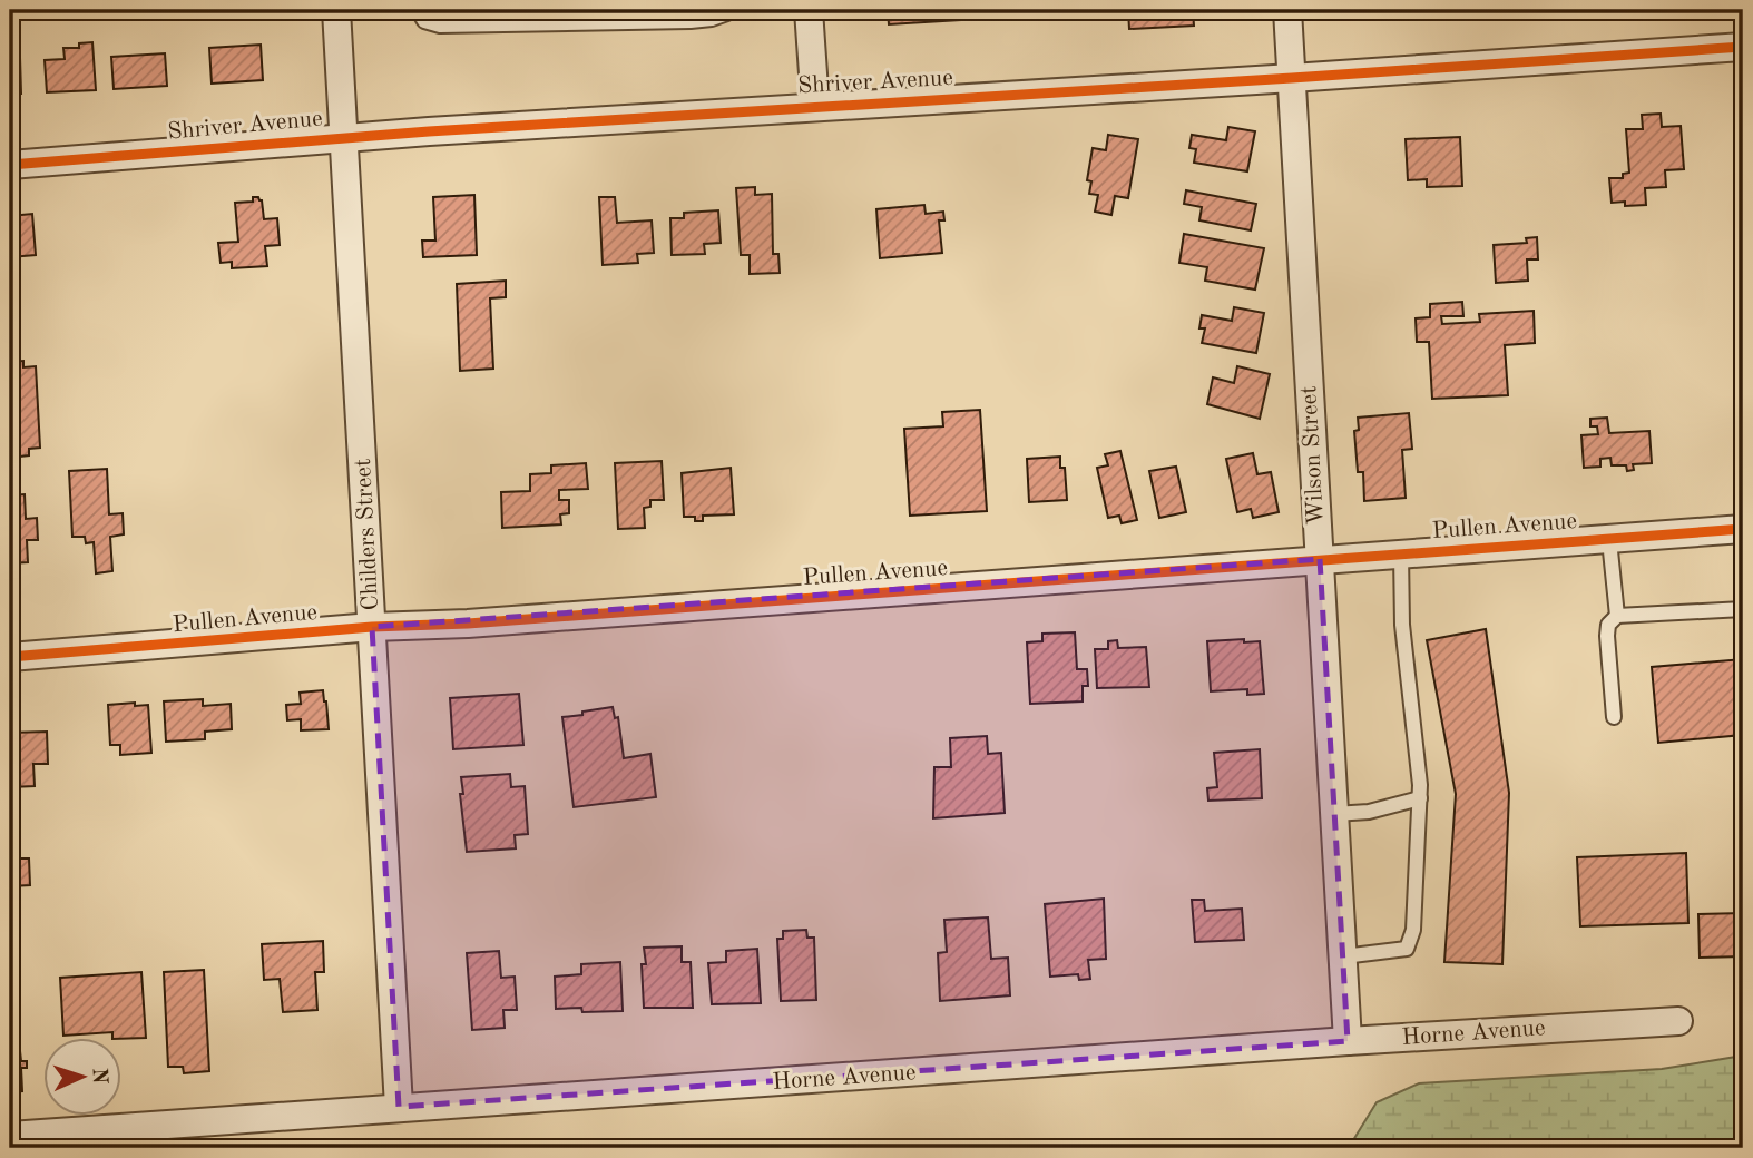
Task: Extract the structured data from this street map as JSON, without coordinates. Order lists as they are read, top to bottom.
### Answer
{
  "streets": {
    "street": [
      "Shriver Avenue",
      "Wilson Street",
      "Pullen Avenue",
      "Childers Street",
      "Horne Avenue"
    ]
  },
  "crossings": [
    ["Shriver Avenue", "Wilson Street"],
    ["Shriver Avenue", "Childers Street"],
    ["Wilson Street", "Pullen Avenue"],
    ["Wilson Street", "Horne Avenue"],
    ["Pullen Avenue", "Childers Street"],
    ["Childers Street", "Horne Avenue"]
  ],
  "north": "right"
}
